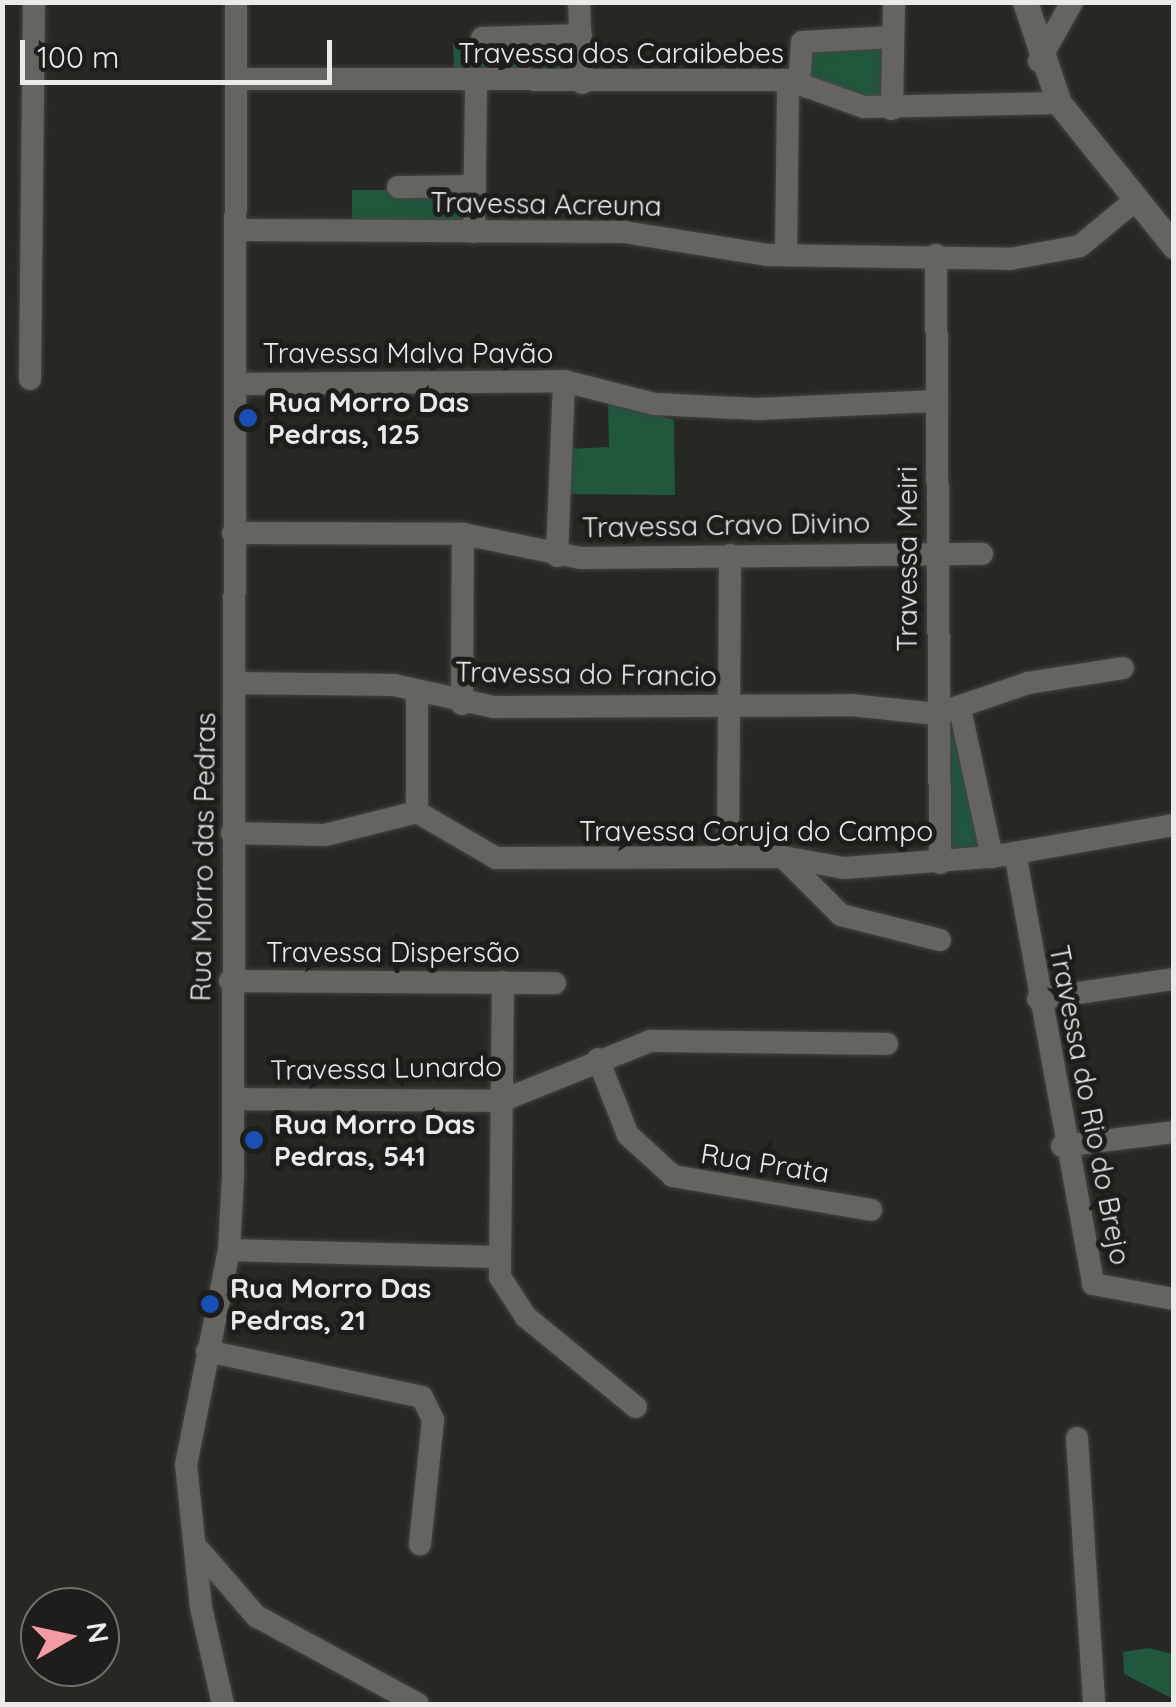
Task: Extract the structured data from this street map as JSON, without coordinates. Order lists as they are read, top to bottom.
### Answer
{
  "streets": {
    "street": [
      "Travessa dos Caraibebes",
      "Travessa Acreuna",
      "Travessa Malva Pavão",
      "Travessa Cravo Divino",
      "Travessa Meiri",
      "Travessa do Francio",
      "Travessa Coruja do Campo",
      "Rua Morro das Pedras",
      "Travessa Dispersão",
      "Travessa Lunardo",
      "Travessa do Rio do Brejo",
      "Rua Prata"
    ]
  },
  "crossings": [
    ["Travessa dos Caraibebes", "Rua Morro das Pedras"],
    ["Travessa Acreuna", "Travessa Meiri"],
    ["Travessa Acreuna", "Rua Morro das Pedras"],
    ["Travessa Malva Pavão", "Travessa Meiri"],
    ["Travessa Malva Pavão", "Rua Morro das Pedras"],
    ["Travessa Cravo Divino", "Travessa Meiri"],
    ["Travessa Cravo Divino", "Rua Morro das Pedras"],
    ["Travessa Meiri", "Travessa do Francio"],
    ["Travessa Meiri", "Travessa Coruja do Campo"],
    ["Travessa Meiri", "Travessa do Rio do Brejo"],
    ["Travessa do Francio", "Rua Morro das Pedras"],
    ["Travessa do Francio", "Travessa do Rio do Brejo"],
    ["Travessa Coruja do Campo", "Travessa do Rio do Brejo"],
    ["Rua Morro das Pedras", "Travessa Dispersão"],
    ["Rua Morro das Pedras", "Travessa Lunardo"],
    ["Travessa Lunardo", "Rua Prata"]
  ],
  "places": ["Rua Morro Das Pedras, 125", "Rua Morro Das Pedras, 541", "Rua Morro Das Pedras, 21"],
  "scale_bar": "100 m",
  "north": "right"
}
